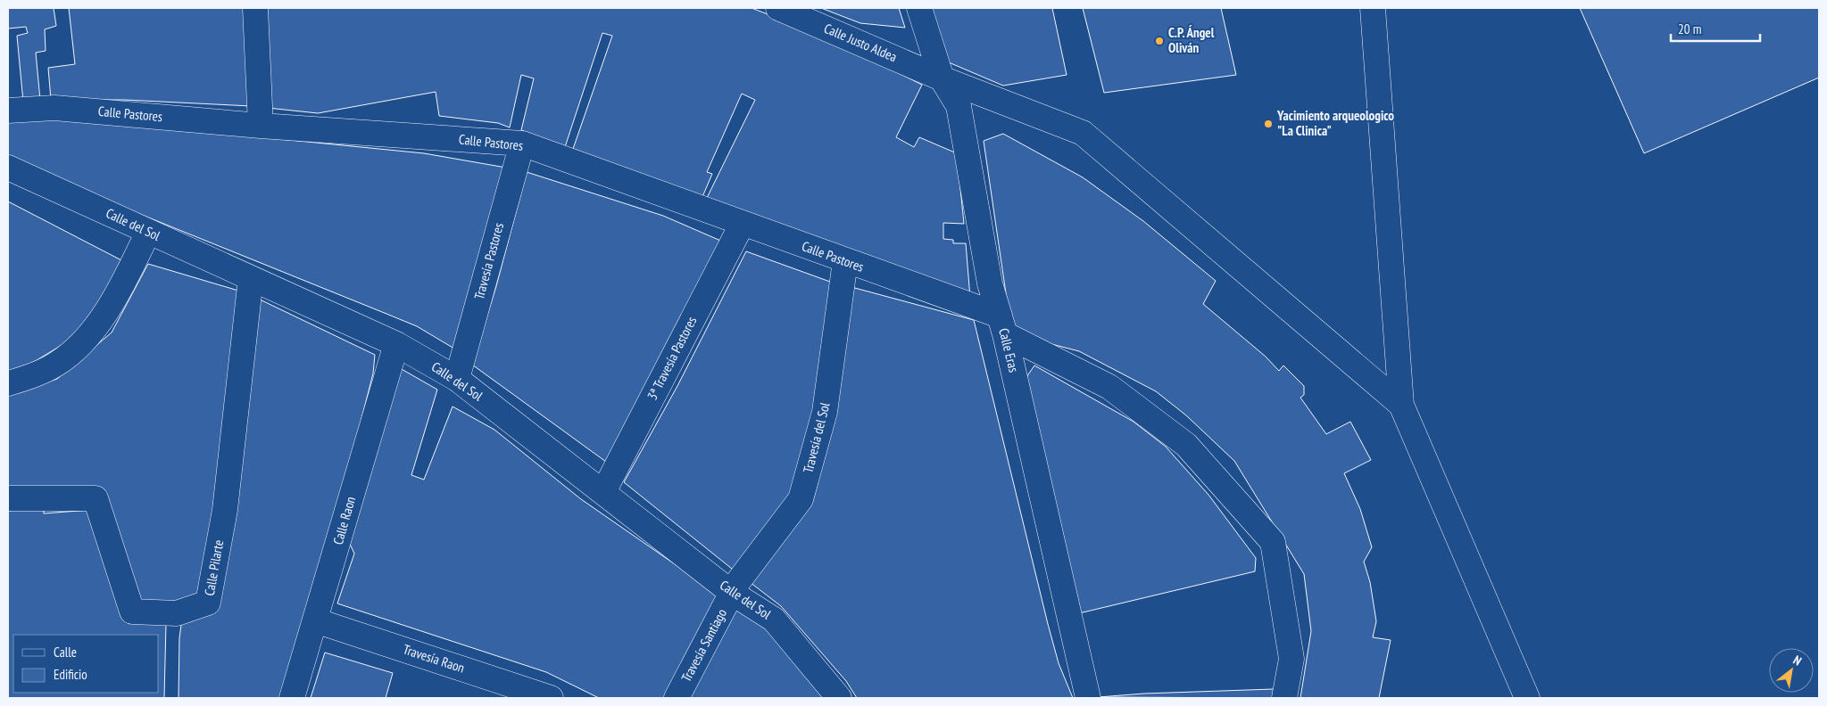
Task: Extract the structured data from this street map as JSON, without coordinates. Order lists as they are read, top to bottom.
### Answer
{
  "streets": {
    "street": [
      "Calle Justo Aldea",
      "Calle Pastores",
      "Calle del Sol",
      "Travesía Pastores",
      "Calle Eras",
      "3ª Travesía Pastores",
      "Travesía del Sol",
      "Calle Raon",
      "Calle Pilarte",
      "Travesía Santiago",
      "Travesía Raon"
    ]
  },
  "crossings": [
    ["Calle Justo Aldea", "Calle Eras"],
    ["Calle Pastores", "Travesía Pastores"],
    ["Calle Pastores", "Calle Eras"],
    ["Calle Pastores", "3ª Travesía Pastores"],
    ["Calle Pastores", "Travesía del Sol"],
    ["Calle del Sol", "Travesía Pastores"],
    ["Calle del Sol", "3ª Travesía Pastores"],
    ["Calle del Sol", "Travesía del Sol"],
    ["Calle del Sol", "Calle Raon"],
    ["Calle del Sol", "Calle Pilarte"],
    ["Calle del Sol", "Travesía Santiago"],
    ["Travesía del Sol", "Travesía Santiago"],
    ["Calle Raon", "Travesía Raon"]
  ],
  "places": ["C.P. Ángel Oliván", "Yacimiento arqueologico \"La Clinica\""],
  "legend": ["Calle", "Edificio"],
  "scale_bar": "20 m",
  "north": "top right"
}
